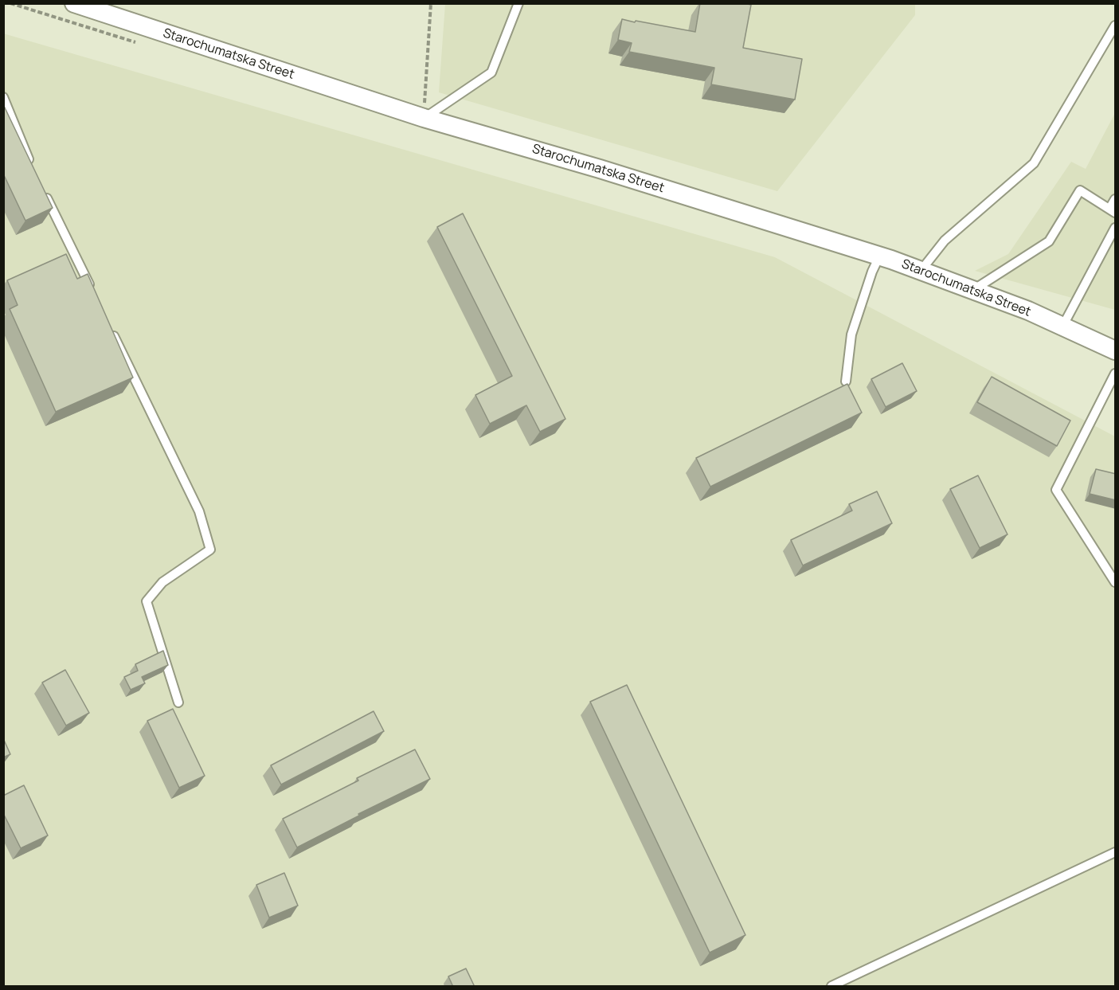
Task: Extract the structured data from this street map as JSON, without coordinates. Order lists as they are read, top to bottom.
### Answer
{
  "streets": {
    "street": ["Starochumatska Street"]
  }
}
